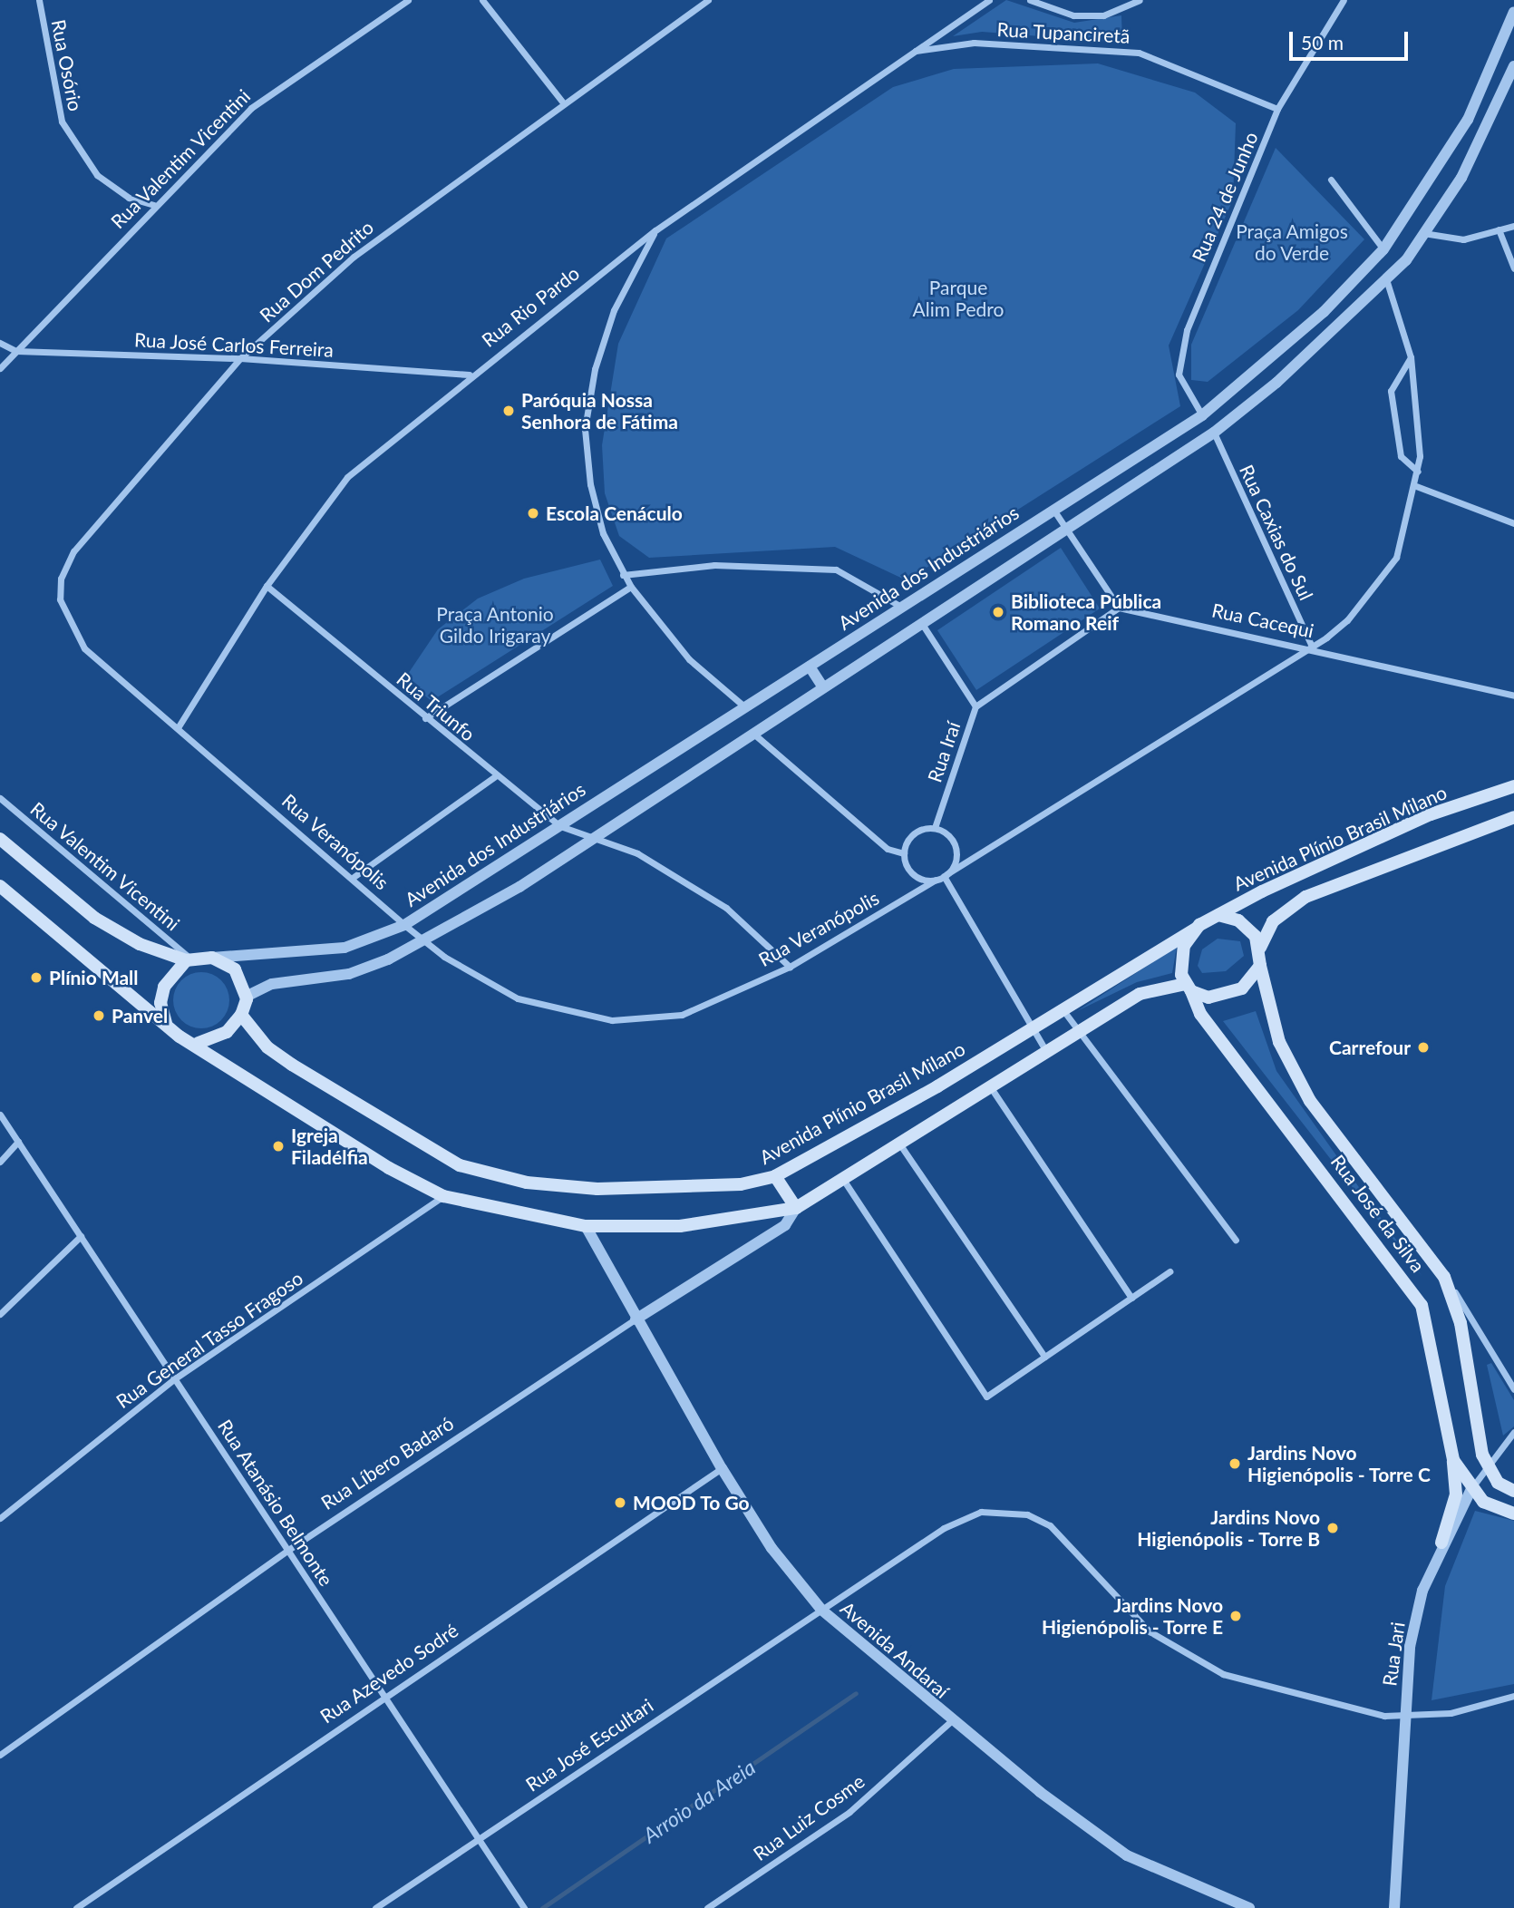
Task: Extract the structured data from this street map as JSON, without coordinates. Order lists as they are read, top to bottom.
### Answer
{
  "streets": {
    "main road": ["Avenida Plínio Brasil Milano", "Rua José da Silva"],
    "street": [
      "Rua Tupanciretã",
      "Rua Osório",
      "Rua Valentim Vicentini",
      "Rua 24 de Junho",
      "Rua Dom Pedrito",
      "Rua Rio Pardo",
      "Rua José Carlos Ferreira",
      "Rua Caxias do Sul",
      "Avenida dos Industriários",
      "Rua Cacequi",
      "Rua Triunfo",
      "Rua Iraí",
      "Rua Veranópolis",
      "Rua General Tasso Fragoso",
      "Rua Líbero Badaró",
      "Rua Atanásio Belmonte",
      "Avenida Andaraí",
      "Rua Jari",
      "Rua Azevedo Sodré",
      "Rua José Escultari",
      "Rua Luiz Cosme"
    ]
  },
  "crossings": [
    ["Rua Tupanciretã", "Rua 24 de Junho"],
    ["Rua Tupanciretã", "Rua Rio Pardo"],
    ["Rua Osório", "Rua Valentim Vicentini"],
    ["Rua Valentim Vicentini", "Rua José Carlos Ferreira"],
    ["Rua Valentim Vicentini", "Avenida dos Industriários"],
    ["Rua Valentim Vicentini", "Avenida Plínio Brasil Milano"],
    ["Rua 24 de Junho", "Avenida dos Industriários"],
    ["Rua Dom Pedrito", "Rua José Carlos Ferreira"],
    ["Rua Dom Pedrito", "Rua Veranópolis"],
    ["Rua Rio Pardo", "Rua José Carlos Ferreira"],
    ["Rua Rio Pardo", "Rua Triunfo"],
    ["Rua Rio Pardo", "Rua Veranópolis"],
    ["Rua Caxias do Sul", "Rua Cacequi"],
    ["Avenida dos Industriários", "Rua Triunfo"],
    ["Avenida dos Industriários", "Avenida Plínio Brasil Milano"],
    ["Avenida dos Industriários", "Rua Veranópolis"],
    ["Rua Triunfo", "Rua Veranópolis"],
    ["Rua Iraí", "Rua Veranópolis"],
    ["Avenida Plínio Brasil Milano", "Rua José da Silva"],
    ["Rua José da Silva", "Rua Jari"],
    ["Rua General Tasso Fragoso", "Rua Atanásio Belmonte"],
    ["Rua Líbero Badaró", "Rua Atanásio Belmonte"],
    ["Rua Líbero Badaró", "Avenida Andaraí"],
    ["Rua Atanásio Belmonte", "Rua Azevedo Sodré"],
    ["Rua Atanásio Belmonte", "Rua José Escultari"],
    ["Avenida Andaraí", "Rua Azevedo Sodré"],
    ["Avenida Andaraí", "Rua José Escultari"],
    ["Avenida Andaraí", "Rua Luiz Cosme"],
    ["Rua Jari", "Rua José Escultari"]
  ],
  "water": ["Arroio da Areia"],
  "parks": ["Praça Amigos do Verde", "Parque Alim Pedro", "Praça Antonio Gildo Irigaray"],
  "places": [
    "Paróquia Nossa Senhora de Fátima",
    "Escola Cenáculo",
    "Biblioteca Pública Romano Reif",
    "Plínio Mall",
    "Panvel",
    "Carrefour",
    "Igreja Filadélfia",
    "Jardins Novo Higienópolis - Torre C",
    "MOOD To Go",
    "Jardins Novo Higienópolis - Torre B",
    "Jardins Novo Higienópolis - Torre E"
  ],
  "scale_bar": "50 m"
}
